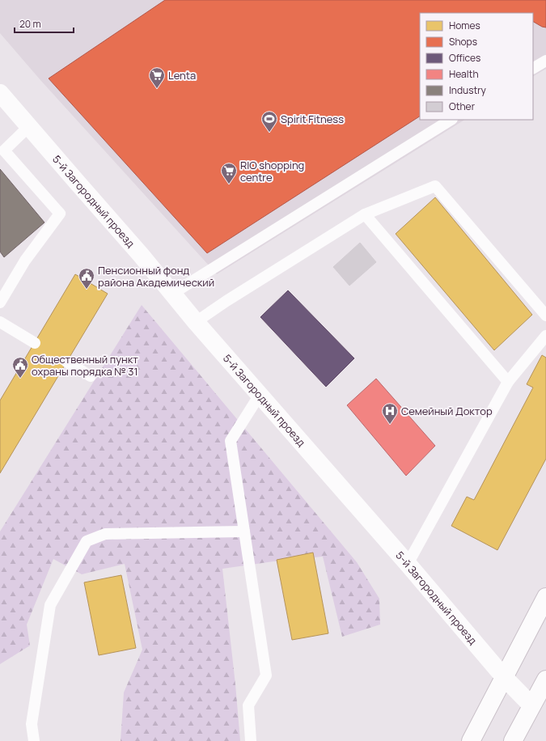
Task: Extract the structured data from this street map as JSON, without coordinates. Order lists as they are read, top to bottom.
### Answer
{
  "streets": {
    "street": ["5-й Загородный проезд"]
  },
  "places": {
    "supermarket": ["Lenta", "RIO shopping centre"],
    "sports": ["Spirit Fitness"],
    "public building": ["Пенсионный фонд района Академический", "Общественный пункт охраны порядка № 31"],
    "hospital": ["Семейный Доктор"]
  },
  "legend": [
    "Homes",
    "Shops",
    "Offices",
    "Health",
    "Industry",
    "Other"
  ],
  "scale_bar": "20 m"
}
